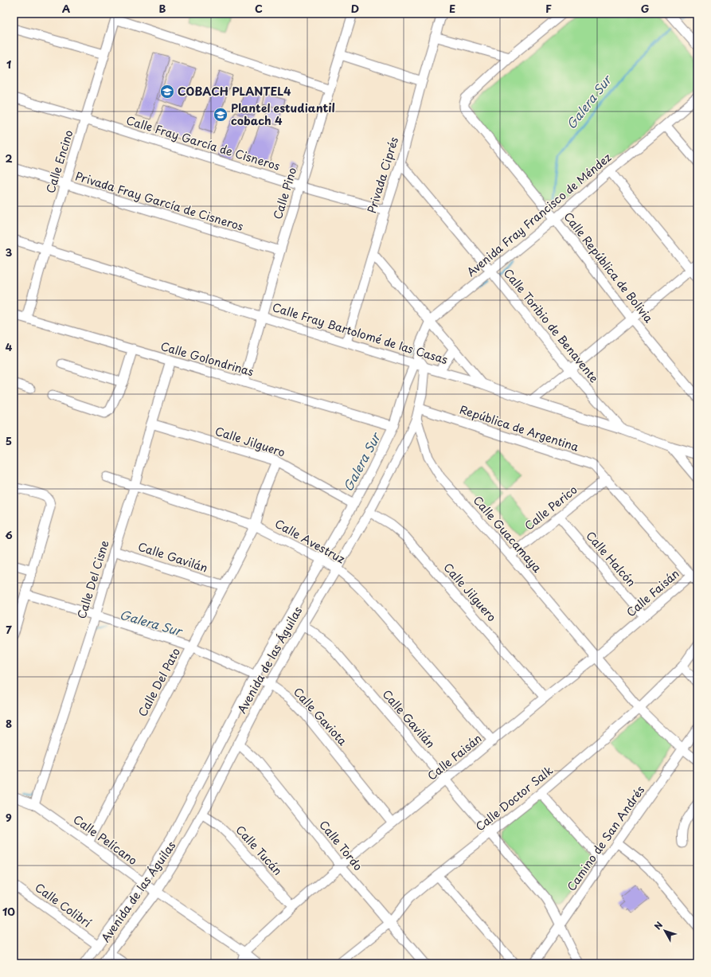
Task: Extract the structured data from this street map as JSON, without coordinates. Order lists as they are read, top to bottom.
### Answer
{
  "streets": {
    "street": [
      "Calle Fray García de Cisneros",
      "Calle Encino",
      "Privada Ciprés",
      "Calle Pino",
      "Privada Fray García de Cisneros",
      "Avenida Fray Francisco de Méndez",
      "Calle República de Bolivia",
      "Calle Toribio de Benavente",
      "Calle Fray Bartolomé de las Casas",
      "Calle Golondrinas",
      "República de Argentina",
      "Calle Jilguero",
      "Calle Perico",
      "Calle Guacamaya",
      "Calle Avestruz",
      "Calle Gavilán",
      "Calle Halcón",
      "Calle Del Cisne",
      "Calle Faisán",
      "Avenida de las Águilas",
      "Calle Del Pato",
      "Calle Gaviota",
      "Calle Doctor Salk",
      "Camino de San Andrés",
      "Calle Pelícano",
      "Calle Tordo",
      "Calle Tucán",
      "Calle Colibrí"
    ]
  },
  "crossings": [
    ["Calle Fray García de Cisneros", "Calle Encino"],
    ["Calle Fray García de Cisneros", "Privada Ciprés"],
    ["Calle Fray García de Cisneros", "Calle Pino"],
    ["Calle Encino", "Privada Fray García de Cisneros"],
    ["Calle Encino", "Calle Fray Bartolomé de las Casas"],
    ["Calle Encino", "Calle Golondrinas"],
    ["Privada Ciprés", "Calle Toribio de Benavente"],
    ["Privada Ciprés", "Calle Fray Bartolomé de las Casas"],
    ["Calle Pino", "Privada Fray García de Cisneros"],
    ["Calle Pino", "Calle Fray Bartolomé de las Casas"],
    ["Calle Pino", "Calle Golondrinas"],
    ["Avenida Fray Francisco de Méndez", "Calle República de Bolivia"],
    ["Avenida Fray Francisco de Méndez", "Calle Toribio de Benavente"],
    ["Avenida Fray Francisco de Méndez", "Calle Fray Bartolomé de las Casas"],
    ["Avenida Fray Francisco de Méndez", "Avenida de las Águilas"],
    ["Calle Toribio de Benavente", "Calle Fray Bartolomé de las Casas"],
    ["Calle Fray Bartolomé de las Casas", "Avenida de las Águilas"],
    ["Calle Golondrinas", "Calle Del Cisne"],
    ["Calle Golondrinas", "Avenida de las Águilas"],
    ["República de Argentina", "Calle Perico"],
    ["República de Argentina", "Calle Faisán"],
    ["República de Argentina", "Avenida de las Águilas"],
    ["Calle Jilguero", "Calle Del Cisne"],
    ["Calle Jilguero", "Calle Faisán"],
    ["Calle Jilguero", "Avenida de las Águilas"],
    ["Calle Jilguero", "Calle Del Pato"],
    ["Calle Perico", "Calle Guacamaya"],
    ["Calle Perico", "Calle Halcón"],
    ["Calle Guacamaya", "Calle Faisán"],
    ["Calle Guacamaya", "Avenida de las Águilas"],
    ["Calle Guacamaya", "Calle Doctor Salk"],
    ["Calle Guacamaya", "Camino de San Andrés"],
    ["Calle Avestruz", "Calle Del Cisne"],
    ["Calle Avestruz", "Calle Faisán"],
    ["Calle Avestruz", "Avenida de las Águilas"],
    ["Calle Avestruz", "Calle Del Pato"],
    ["Calle Gavilán", "Calle Del Cisne"],
    ["Calle Gavilán", "Calle Faisán"],
    ["Calle Gavilán", "Avenida de las Águilas"],
    ["Calle Gavilán", "Calle Del Pato"],
    ["Calle Gavilán", "Calle Doctor Salk"],
    ["Calle Gavilán", "Camino de San Andrés"],
    ["Calle Halcón", "Calle Faisán"],
    ["Calle Del Cisne", "Calle Gaviota"],
    ["Calle Del Cisne", "Calle Pelícano"],
    ["Calle Faisán", "Calle Gaviota"],
    ["Calle Faisán", "Calle Pelícano"],
    ["Calle Faisán", "Calle Tordo"],
    ["Calle Faisán", "Calle Tucán"],
    ["Avenida de las Águilas", "Calle Gaviota"],
    ["Avenida de las Águilas", "Calle Pelícano"],
    ["Avenida de las Águilas", "Calle Tordo"],
    ["Avenida de las Águilas", "Calle Tucán"],
    ["Avenida de las Águilas", "Calle Colibrí"],
    ["Calle Del Pato", "Calle Gaviota"],
    ["Calle Del Pato", "Calle Pelícano"],
    ["Calle Doctor Salk", "Calle Tordo"]
  ],
  "water": ["Galera Sur"],
  "places": {
    "school or university": ["COBACH PLANTEL4", "Plantel estudiantil cobach 4"]
  },
  "north": "top left",
  "grid": {
    "columns": [
      "A",
      "B",
      "C",
      "D",
      "E",
      "F",
      "G"
    ],
    "rows": [
      "1",
      "2",
      "3",
      "4",
      "5",
      "6",
      "7",
      "8",
      "9",
      "10"
    ]
  }
}
